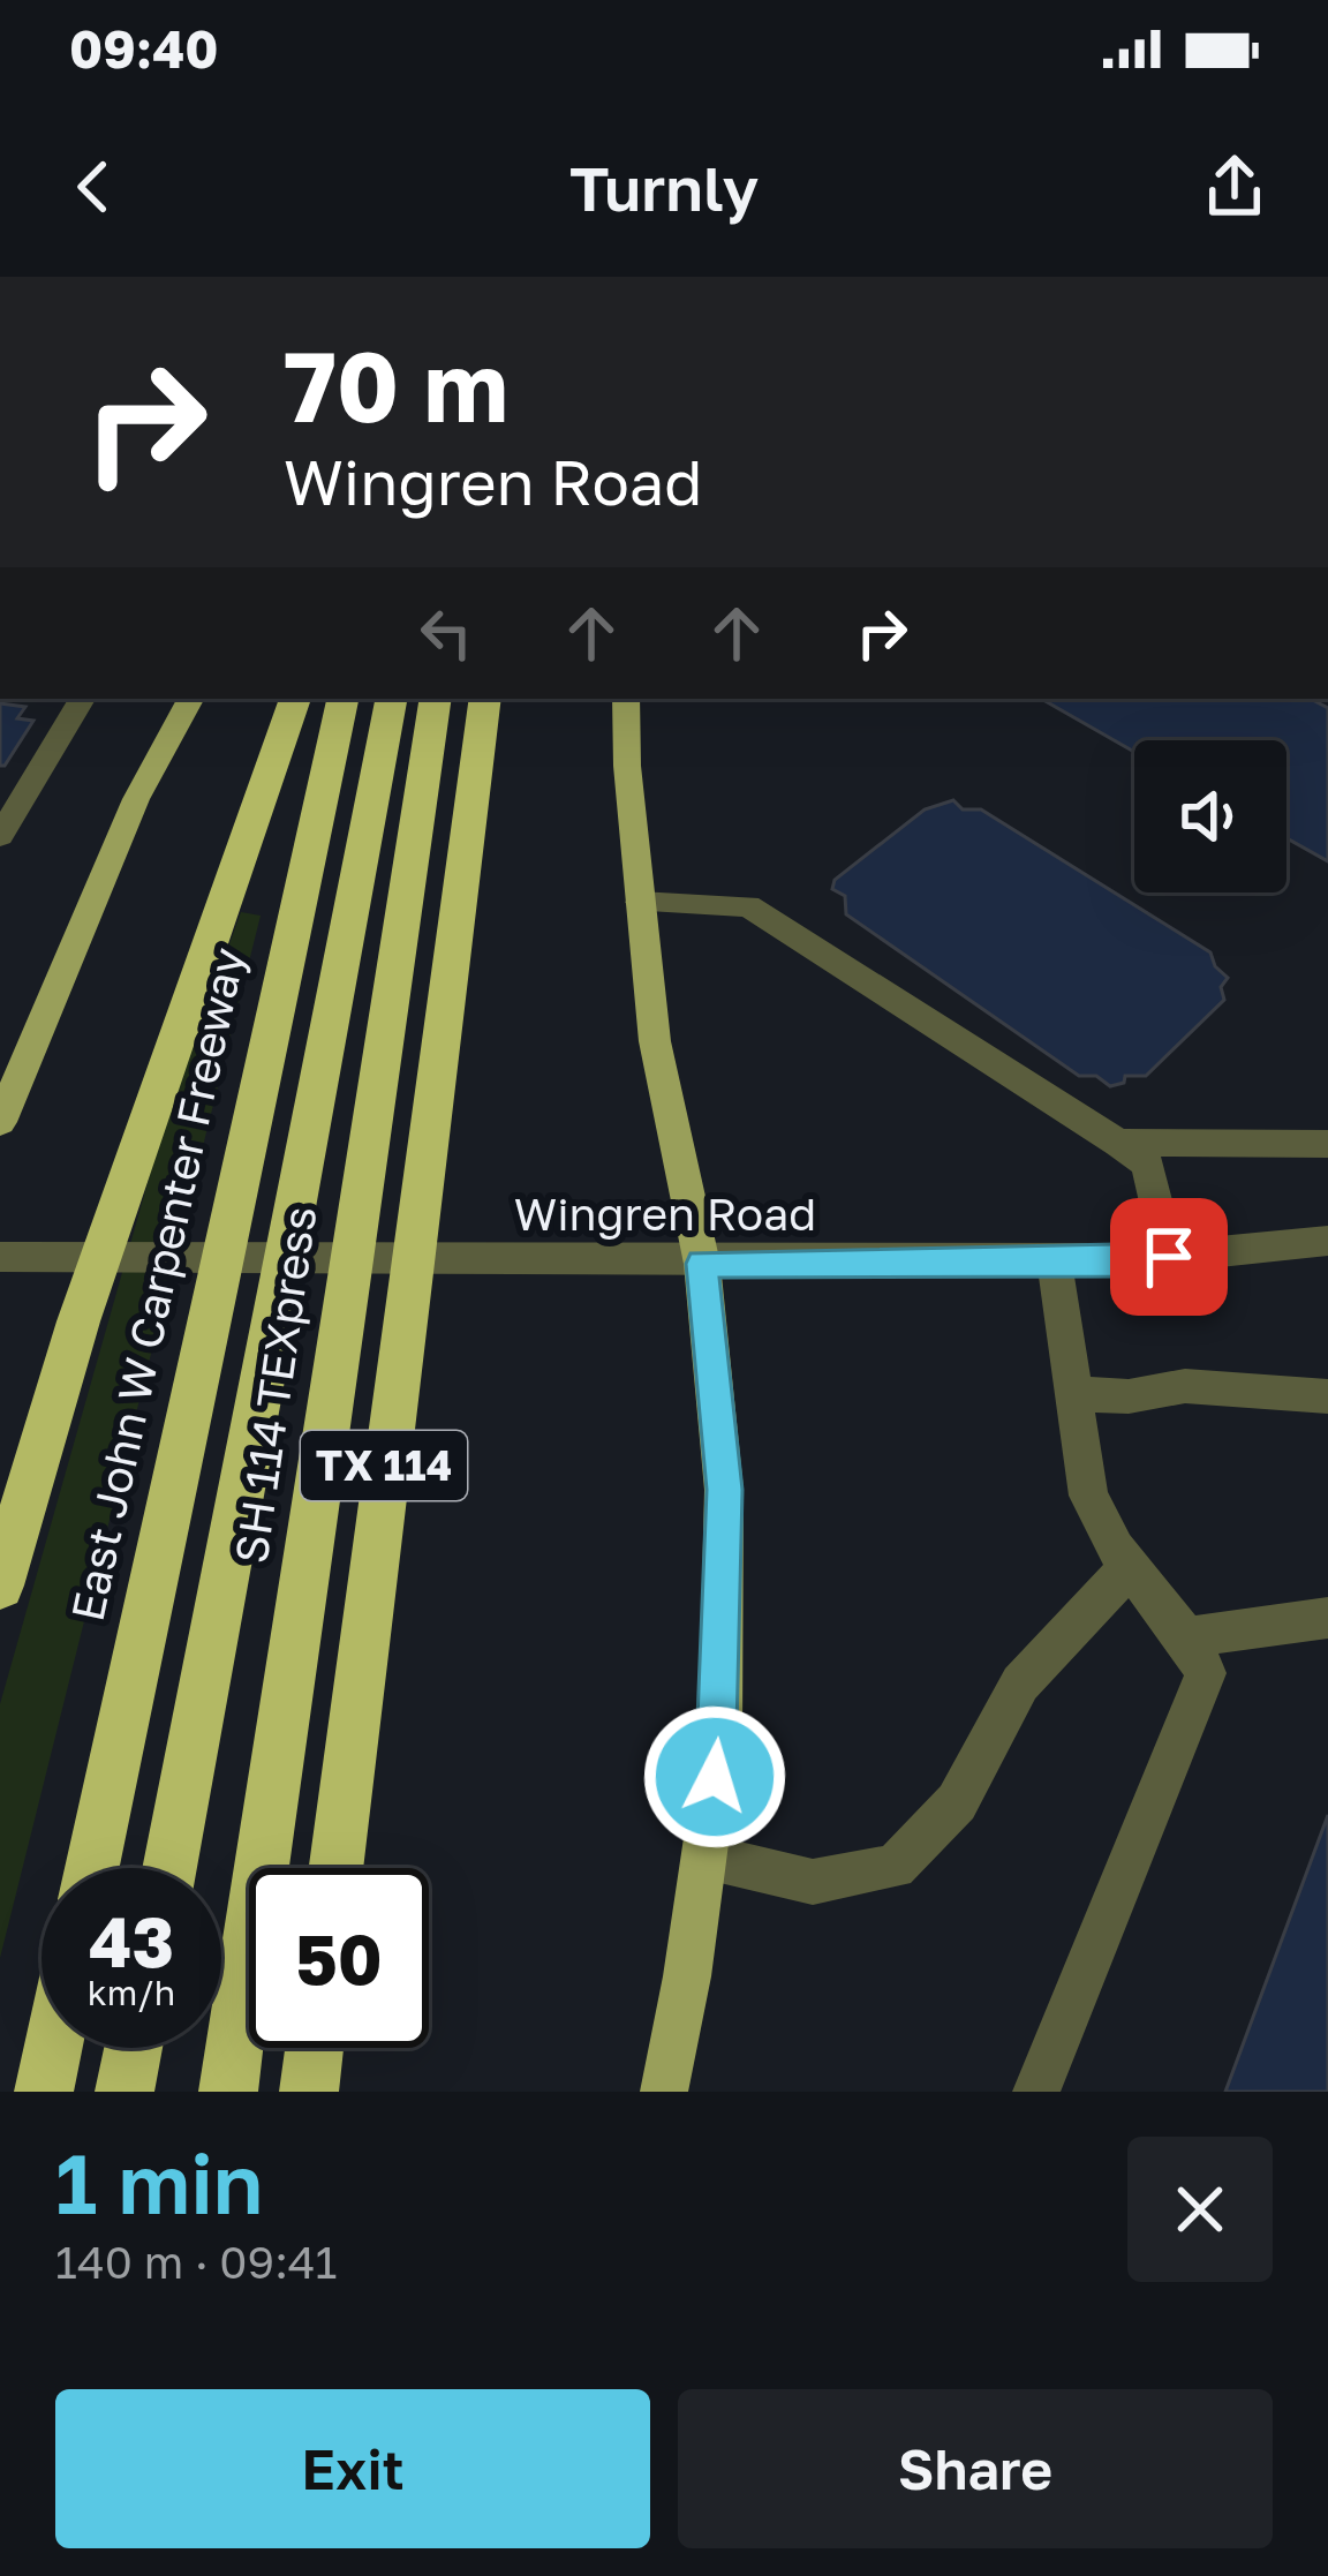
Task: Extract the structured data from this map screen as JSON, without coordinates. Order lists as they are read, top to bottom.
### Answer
{
  "streets": {
    "highway": ["East John W Carpenter Freeway", "SH 114 TEXpress", "TX 114"],
    "street": ["Wingren Road"]
  },
  "page": {
    "status": "09:40",
    "header": "Turnly",
    "turn": ["70 m", "Wingren Road"],
    "speed": "43 km/h",
    "limit": "50",
    "heading": ["1 min", "140 m · 09:41"],
    "buttons": ["Exit", "Share"]
  }
}
